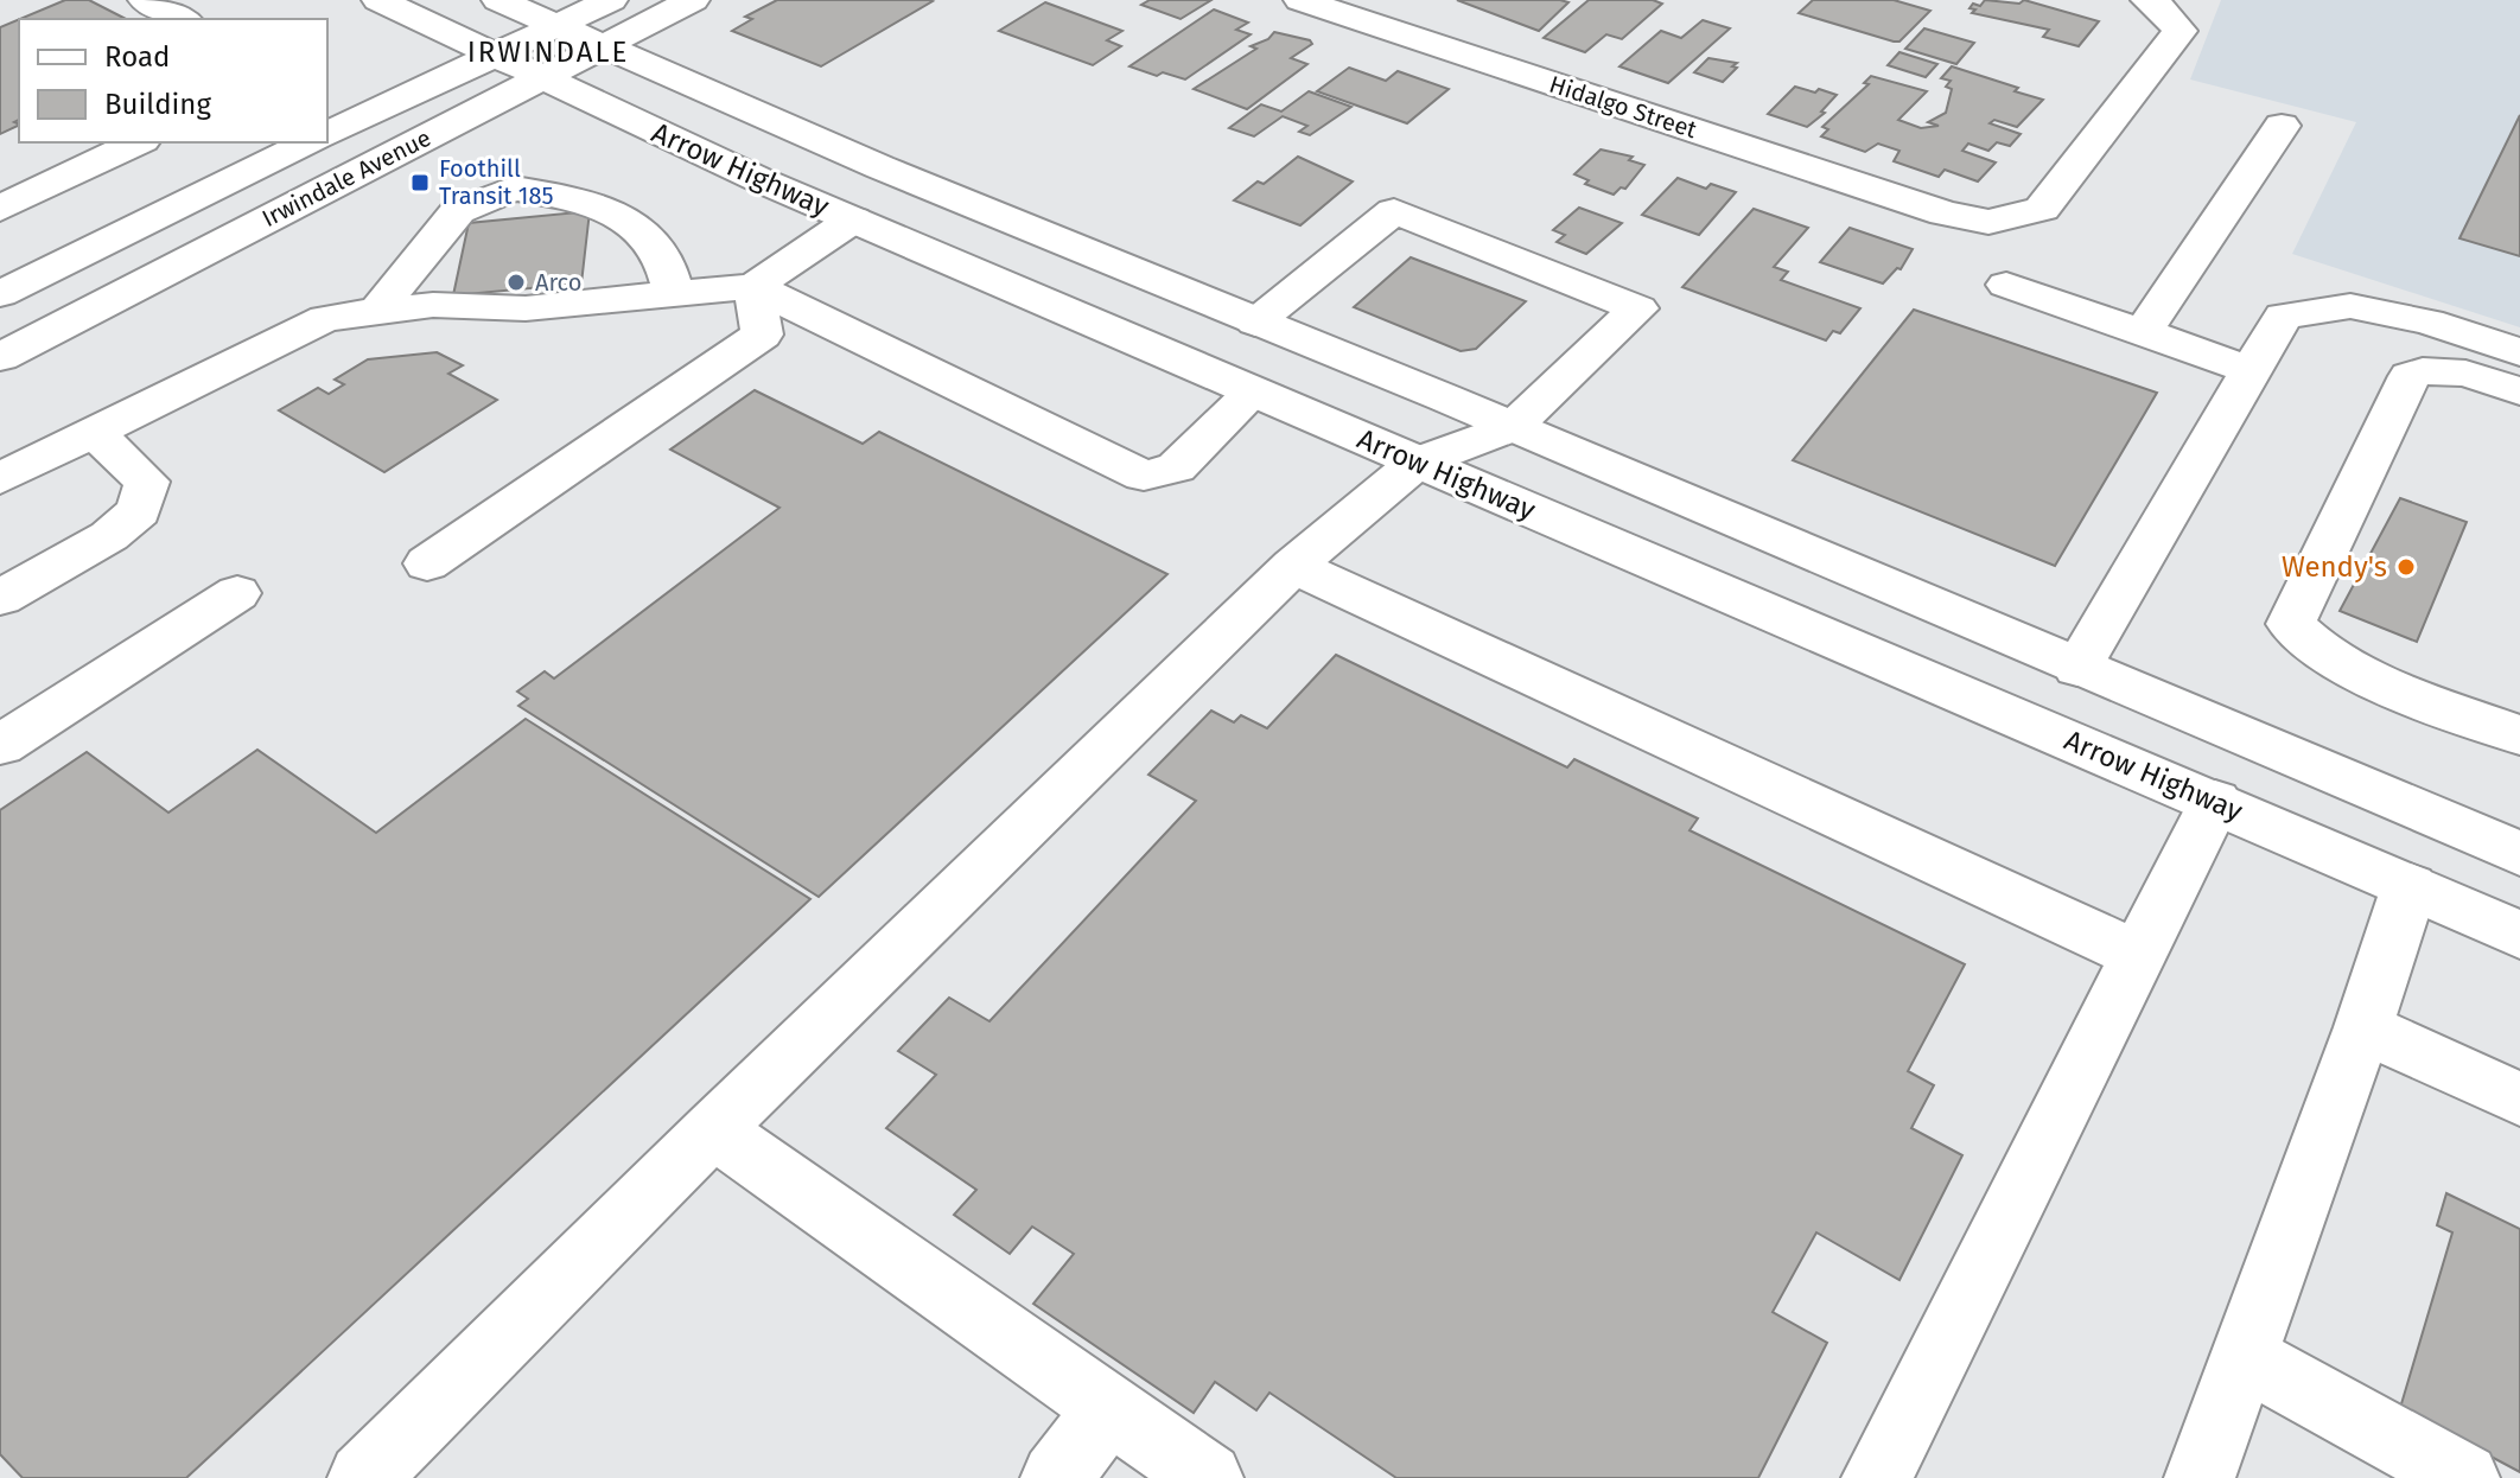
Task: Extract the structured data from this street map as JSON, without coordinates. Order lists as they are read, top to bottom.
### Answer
{
  "streets": {
    "main road": ["Hidalgo Street", "Arrow Highway", "Irwindale Avenue"]
  },
  "crossings": [
    ["Arrow Highway", "Irwindale Avenue"]
  ],
  "districts": ["IRWINDALE"],
  "places": {
    "transit": ["Foothill Transit 185"],
    "other": ["Arco", "Wendy's"]
  },
  "legend": ["Road", "Building"]
}
